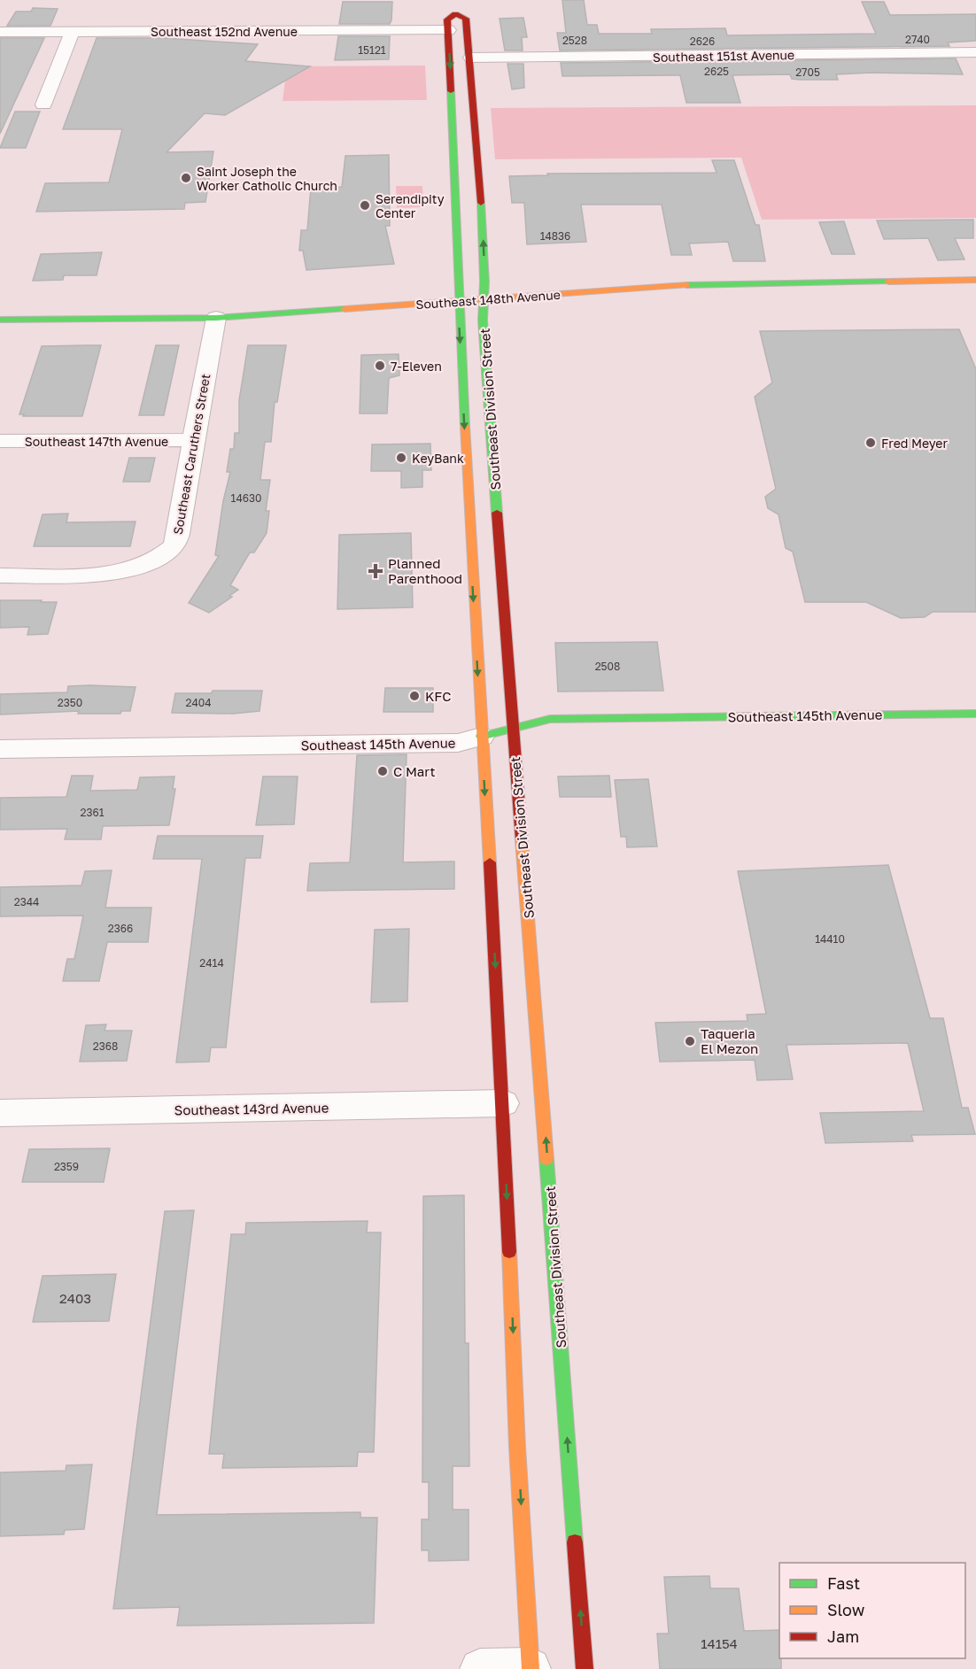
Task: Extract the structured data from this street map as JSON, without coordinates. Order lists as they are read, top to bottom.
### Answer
{
  "streets": {
    "main road": ["Southeast 148th Avenue", "Southeast Division Street", "Southeast 145th Avenue"],
    "street": [
      "Southeast 152nd Avenue",
      "Southeast 151st Avenue",
      "Southeast 147th Avenue",
      "Southeast Caruthers Street",
      "Southeast 143rd Avenue"
    ]
  },
  "crossings": [
    ["Southeast 152nd Avenue", "Southeast Division Street"],
    ["Southeast 151st Avenue", "Southeast Division Street"],
    ["Southeast 148th Avenue", "Southeast Division Street"],
    ["Southeast 148th Avenue", "Southeast Caruthers Street"],
    ["Southeast Division Street", "Southeast 145th Avenue"],
    ["Southeast Division Street", "Southeast 143rd Avenue"],
    ["Southeast 147th Avenue", "Southeast Caruthers Street"]
  ],
  "places": {
    "other": [
      "Saint Joseph the Worker Catholic Church",
      "Serendipity Center",
      "7-Eleven",
      "Fred Meyer",
      "KeyBank",
      "KFC",
      "C Mart",
      "Taqueria El Mezon"
    ],
    "health": ["Planned Parenthood"]
  },
  "house_numbers": [
    "2740",
    "2528",
    "2626",
    "15121",
    "2625",
    "2705",
    "14836",
    "14630",
    "2508",
    "2350",
    "2404",
    "2361",
    "2344",
    "2366",
    "14410",
    "2414",
    "2368",
    "2359",
    "2403",
    "14154"
  ],
  "legend": ["Fast", "Slow", "Jam"]
}
